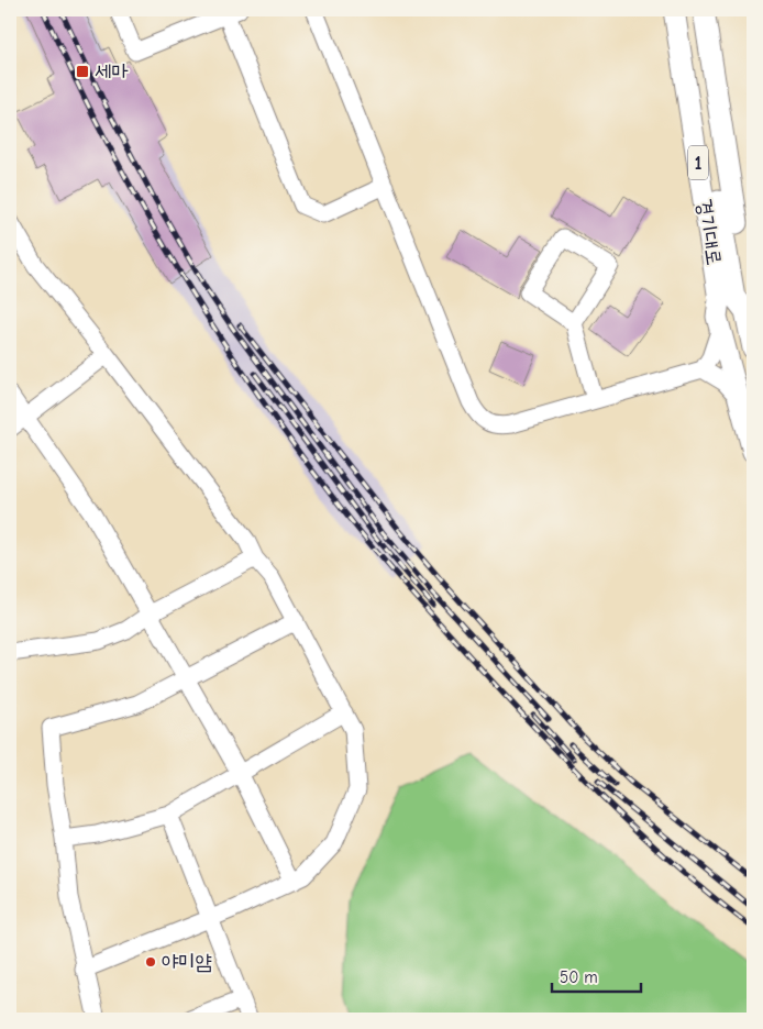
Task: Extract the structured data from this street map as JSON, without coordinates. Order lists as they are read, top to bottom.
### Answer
{
  "streets": {
    "main road": ["1", "경기대로"]
  },
  "places": {
    "transit": ["세마"],
    "other": ["야미얌"]
  },
  "scale_bar": "50 m"
}
